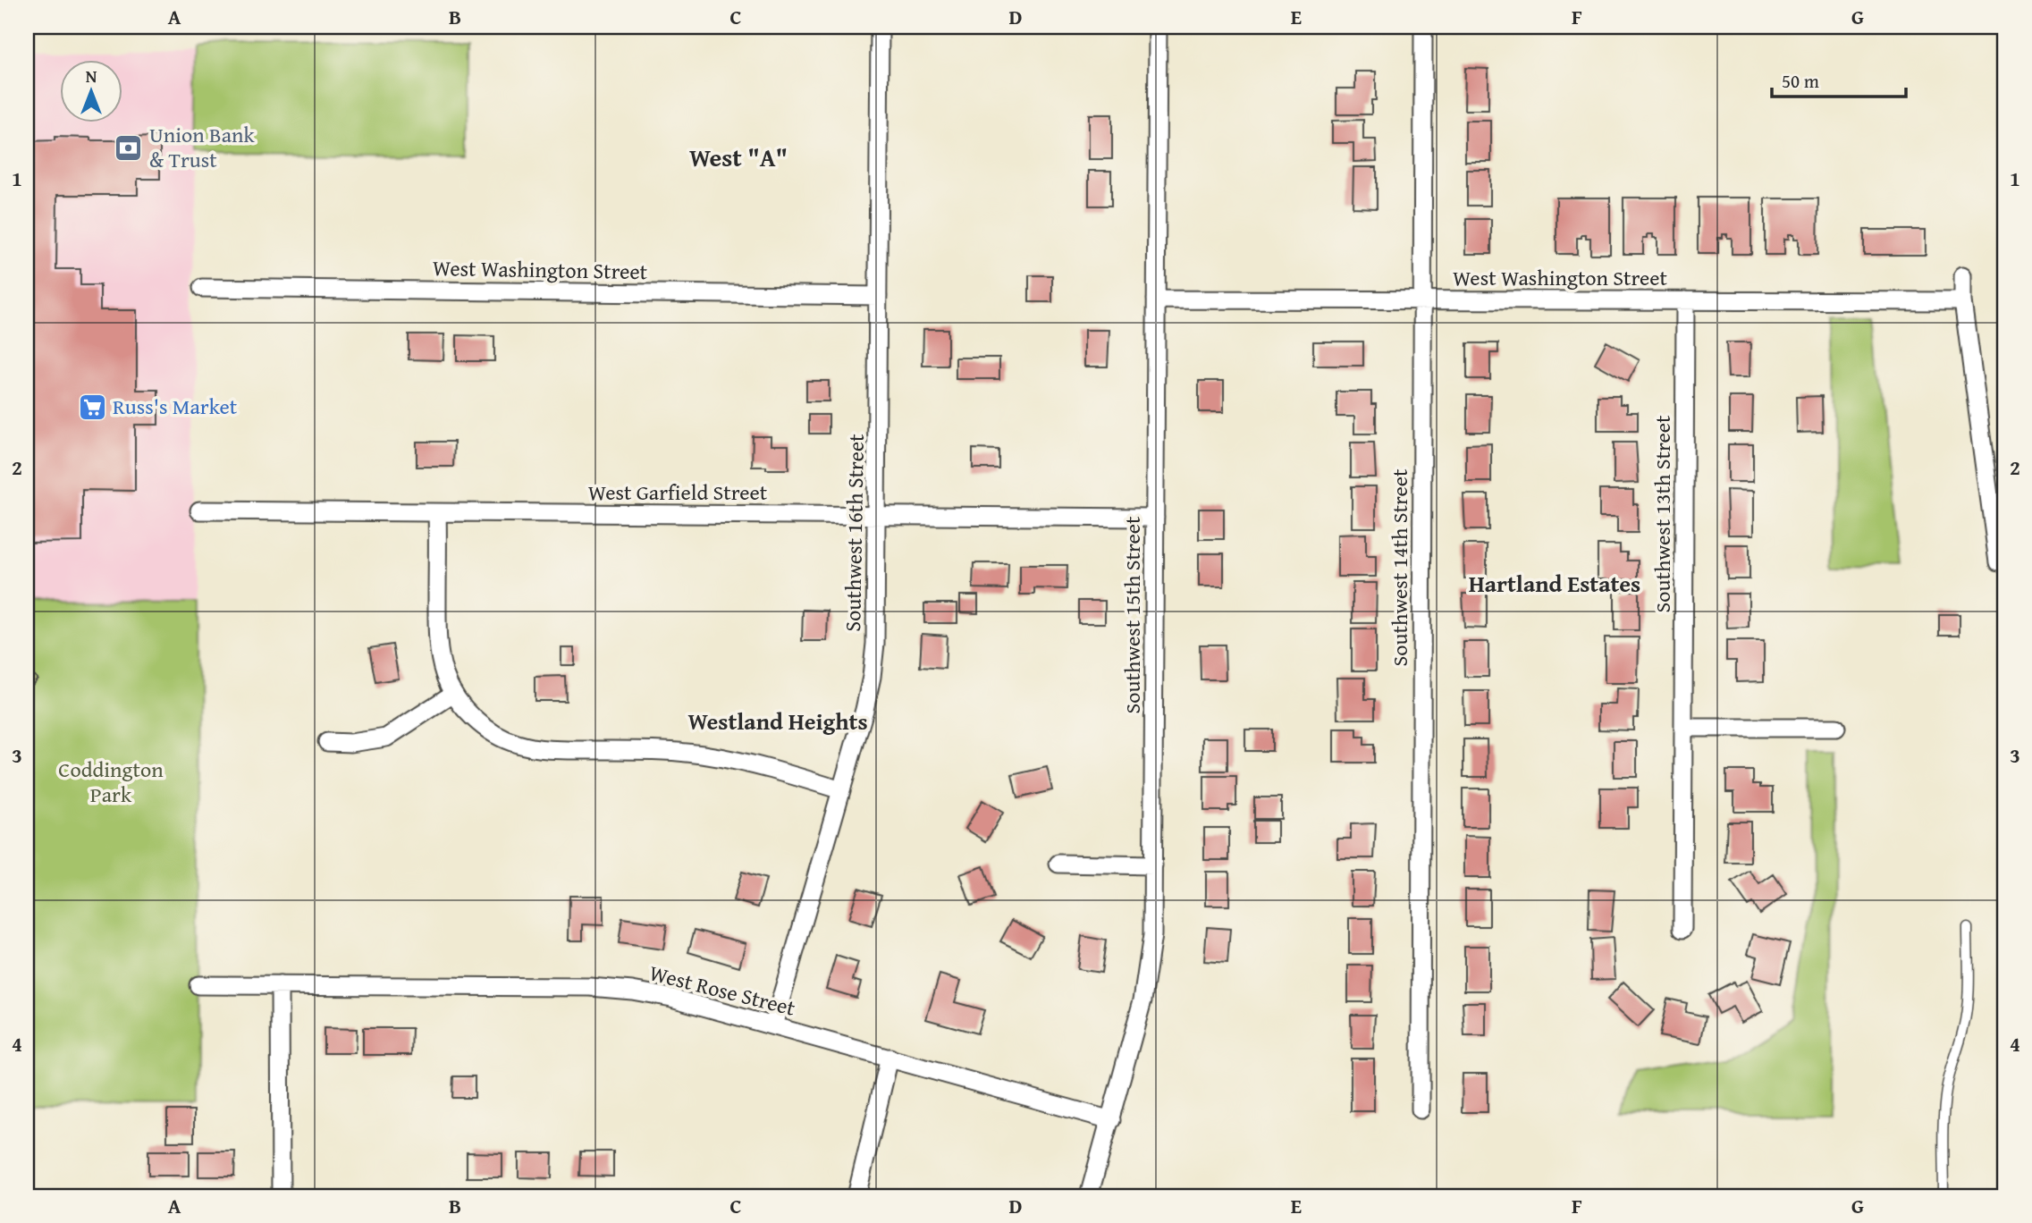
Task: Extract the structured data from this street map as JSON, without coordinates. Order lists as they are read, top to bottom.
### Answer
{
  "streets": {
    "street": [
      "West Washington Street",
      "West Garfield Street",
      "Southwest 13th Street",
      "Southwest 16th Street",
      "Southwest 14th Street",
      "Southwest 15th Street",
      "West Rose Street"
    ]
  },
  "crossings": [
    ["West Washington Street", "Southwest 13th Street"],
    ["West Washington Street", "Southwest 16th Street"],
    ["West Washington Street", "Southwest 14th Street"],
    ["West Washington Street", "Southwest 15th Street"],
    ["West Garfield Street", "Southwest 16th Street"],
    ["West Garfield Street", "Southwest 15th Street"],
    ["Southwest 16th Street", "West Rose Street"],
    ["Southwest 15th Street", "West Rose Street"]
  ],
  "districts": ["West \"A\"", "Hartland Estates", "Westland Heights"],
  "parks": ["Coddington Park"],
  "places": {
    "bank": ["Union Bank & Trust"],
    "supermarket": ["Russ's Market"]
  },
  "scale_bar": "50 m",
  "north": "top",
  "grid": {
    "columns": [
      "A",
      "B",
      "C",
      "D",
      "E",
      "F",
      "G"
    ],
    "rows": [
      "1",
      "2",
      "3",
      "4"
    ]
  }
}
